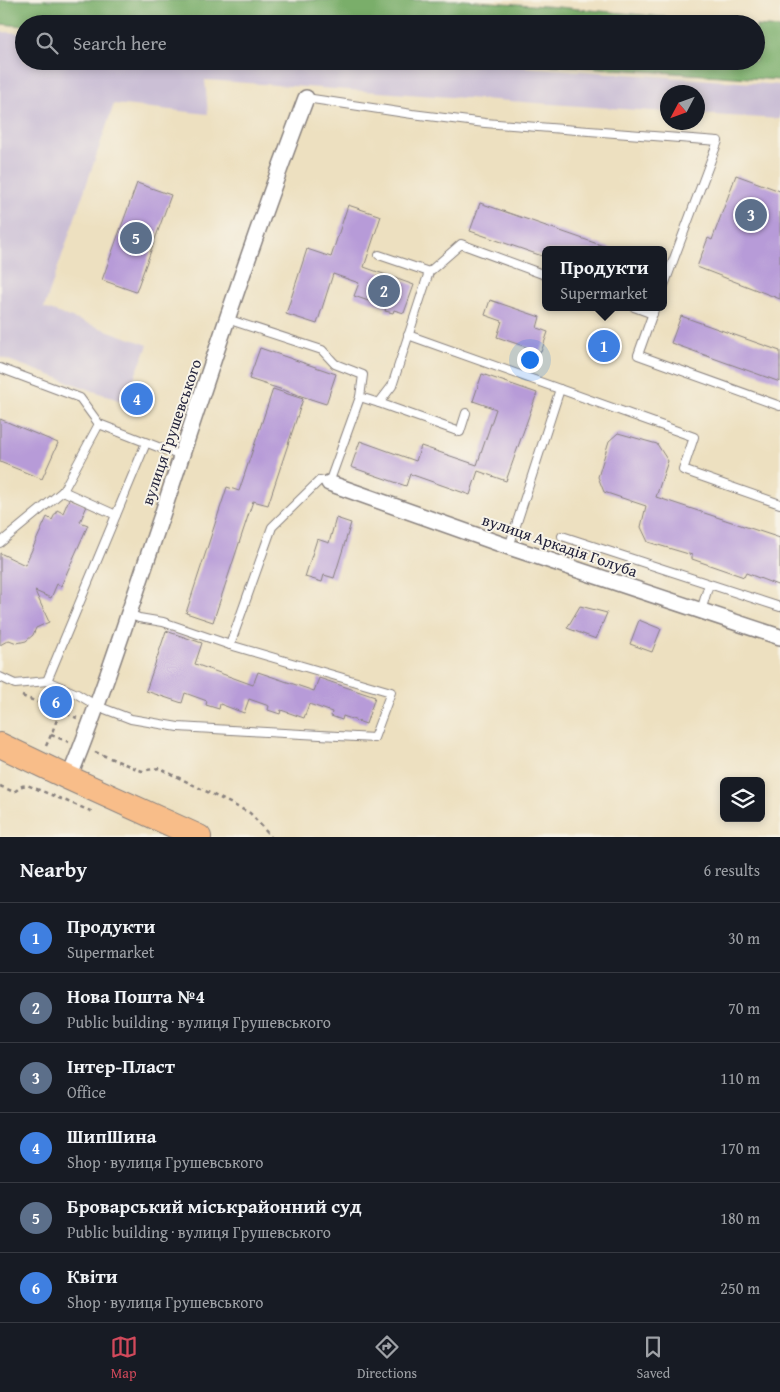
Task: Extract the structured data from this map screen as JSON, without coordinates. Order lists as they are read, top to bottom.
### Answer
{
  "streets": {
    "street": ["вулиця Грушевського", "вулиця Аркадія Голуба"]
  },
  "north": "bottom left",
  "page": {
    "search": "Search here",
    "pins": [
      "3",
      "5",
      "2",
      "1",
      "4",
      "6"
    ],
    "popup": ["Продукти", "Supermarket"],
    "heading": ["Nearby", "6 results"],
    "list": [
      {
        "mark": "1",
        "name": "Продукти",
        "note": "Supermarket",
        "value": "30 m"
      },
      {
        "mark": "2",
        "name": "Нова Пошта №4",
        "note": "Public building · вулиця Грушевського",
        "value": "70 m"
      },
      {
        "mark": "3",
        "name": "Інтер-Пласт",
        "note": "Office",
        "value": "110 m"
      },
      {
        "mark": "4",
        "name": "ШипШина",
        "note": "Shop · вулиця Грушевського",
        "value": "170 m"
      },
      {
        "mark": "5",
        "name": "Броварський міськрайонний суд",
        "note": "Public building · вулиця Грушевського",
        "value": "180 m"
      },
      {
        "mark": "6",
        "name": "Квіти",
        "note": "Shop · вулиця Грушевського",
        "value": "250 m"
      }
    ],
    "nav": ["Map", "Directions", "Saved"]
  }
}
